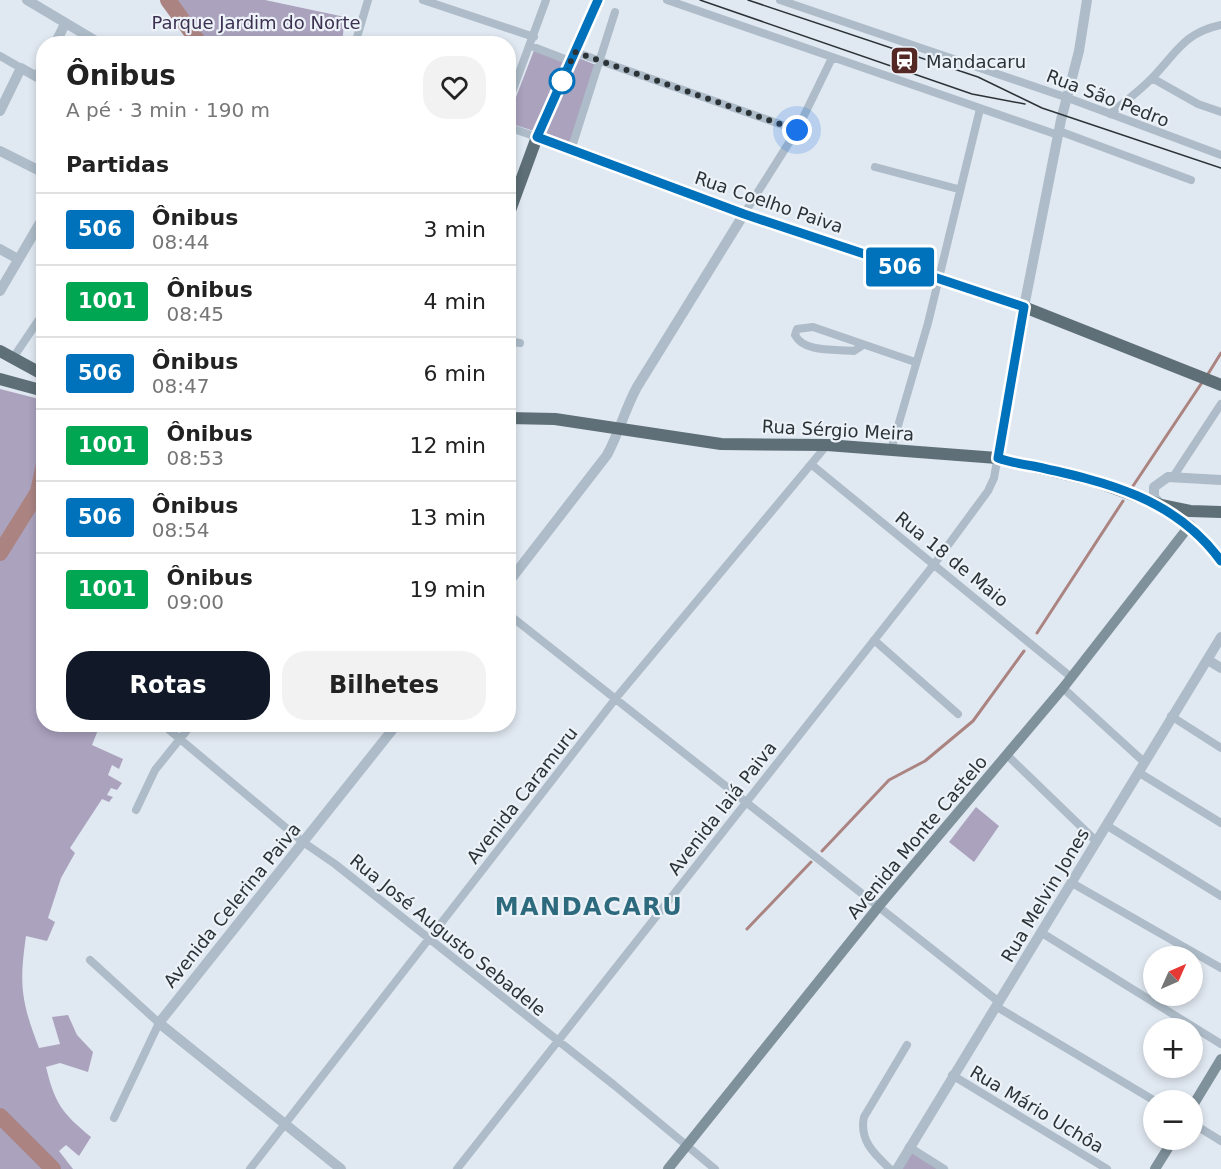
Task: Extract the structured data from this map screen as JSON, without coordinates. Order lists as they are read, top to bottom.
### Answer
{
  "streets": {
    "main road": ["Rua Coelho Paiva", "Rua Sérgio Meira", "Avenida Monte Castelo"],
    "street": [
      "Rua São Pedro",
      "Rua 18 de Maio",
      "Avenida Caramuru",
      "Avenida Iaiá Paiva",
      "Rua Melvin Jones",
      "Avenida Celerina Paiva",
      "Rua José Augusto Sebadele",
      "Rua Mário Uchôa"
    ]
  },
  "crossings": [
    ["Rua Coelho Paiva", "Avenida Iaiá Paiva"],
    ["Rua Sérgio Meira", "Avenida Caramuru"],
    ["Rua Sérgio Meira", "Avenida Iaiá Paiva"],
    ["Rua 18 de Maio", "Avenida Caramuru"],
    ["Rua 18 de Maio", "Avenida Iaiá Paiva"],
    ["Rua 18 de Maio", "Avenida Monte Castelo"],
    ["Avenida Caramuru", "Rua José Augusto Sebadele"],
    ["Avenida Iaiá Paiva", "Rua José Augusto Sebadele"],
    ["Avenida Monte Castelo", "Rua José Augusto Sebadele"],
    ["Rua Melvin Jones", "Rua Mário Uchôa"],
    ["Avenida Celerina Paiva", "Rua José Augusto Sebadele"]
  ],
  "districts": ["MANDACARU"],
  "parks": ["Parque Jardim do Norte"],
  "places": {
    "station": ["Mandacaru"]
  },
  "lines": ["bus line 506"],
  "north": "top right",
  "page": {
    "on_map": "506",
    "heading": [
      ["Ônibus", "A pé · 3 min · 190 m"],
      "Partidas"
    ],
    "list": [
      {
        "mark": "506",
        "name": "Ônibus",
        "note": "08:44",
        "value": "3 min"
      },
      {
        "mark": "1001",
        "name": "Ônibus",
        "note": "08:45",
        "value": "4 min"
      },
      {
        "mark": "506",
        "name": "Ônibus",
        "note": "08:47",
        "value": "6 min"
      },
      {
        "mark": "1001",
        "name": "Ônibus",
        "note": "08:53",
        "value": "12 min"
      },
      {
        "mark": "506",
        "name": "Ônibus",
        "note": "08:54",
        "value": "13 min"
      },
      {
        "mark": "1001",
        "name": "Ônibus",
        "note": "09:00",
        "value": "19 min"
      }
    ],
    "buttons": ["Rotas", "Bilhetes"],
    "map_buttons": ["+", "−"]
  }
}
